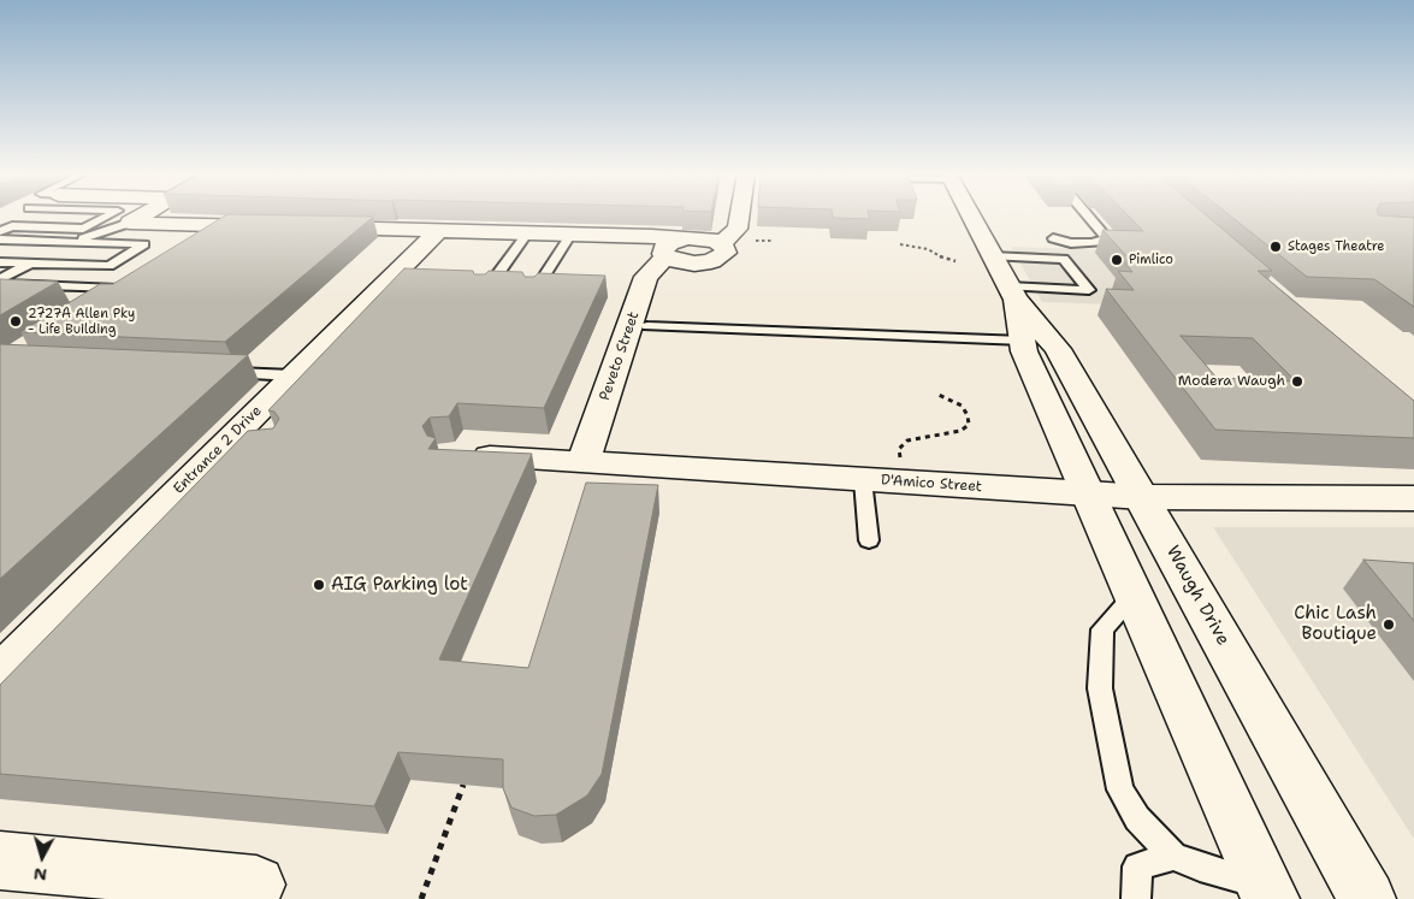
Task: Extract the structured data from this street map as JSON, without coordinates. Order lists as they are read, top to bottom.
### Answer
{
  "streets": {
    "street": [
      "Peveto Street",
      "Entrance 2 Drive",
      "D'Amico Street",
      "Waugh Drive"
    ]
  },
  "crossings": [
    ["Peveto Street", "D'Amico Street"],
    ["D'Amico Street", "Waugh Drive"]
  ],
  "places": [
    "Stages Theatre",
    "Pimlico",
    "2727A Allen Pky - Life Building",
    "Modera Waugh",
    "AIG Parking lot",
    "Chic Lash Boutique"
  ],
  "north": "bottom"
}
